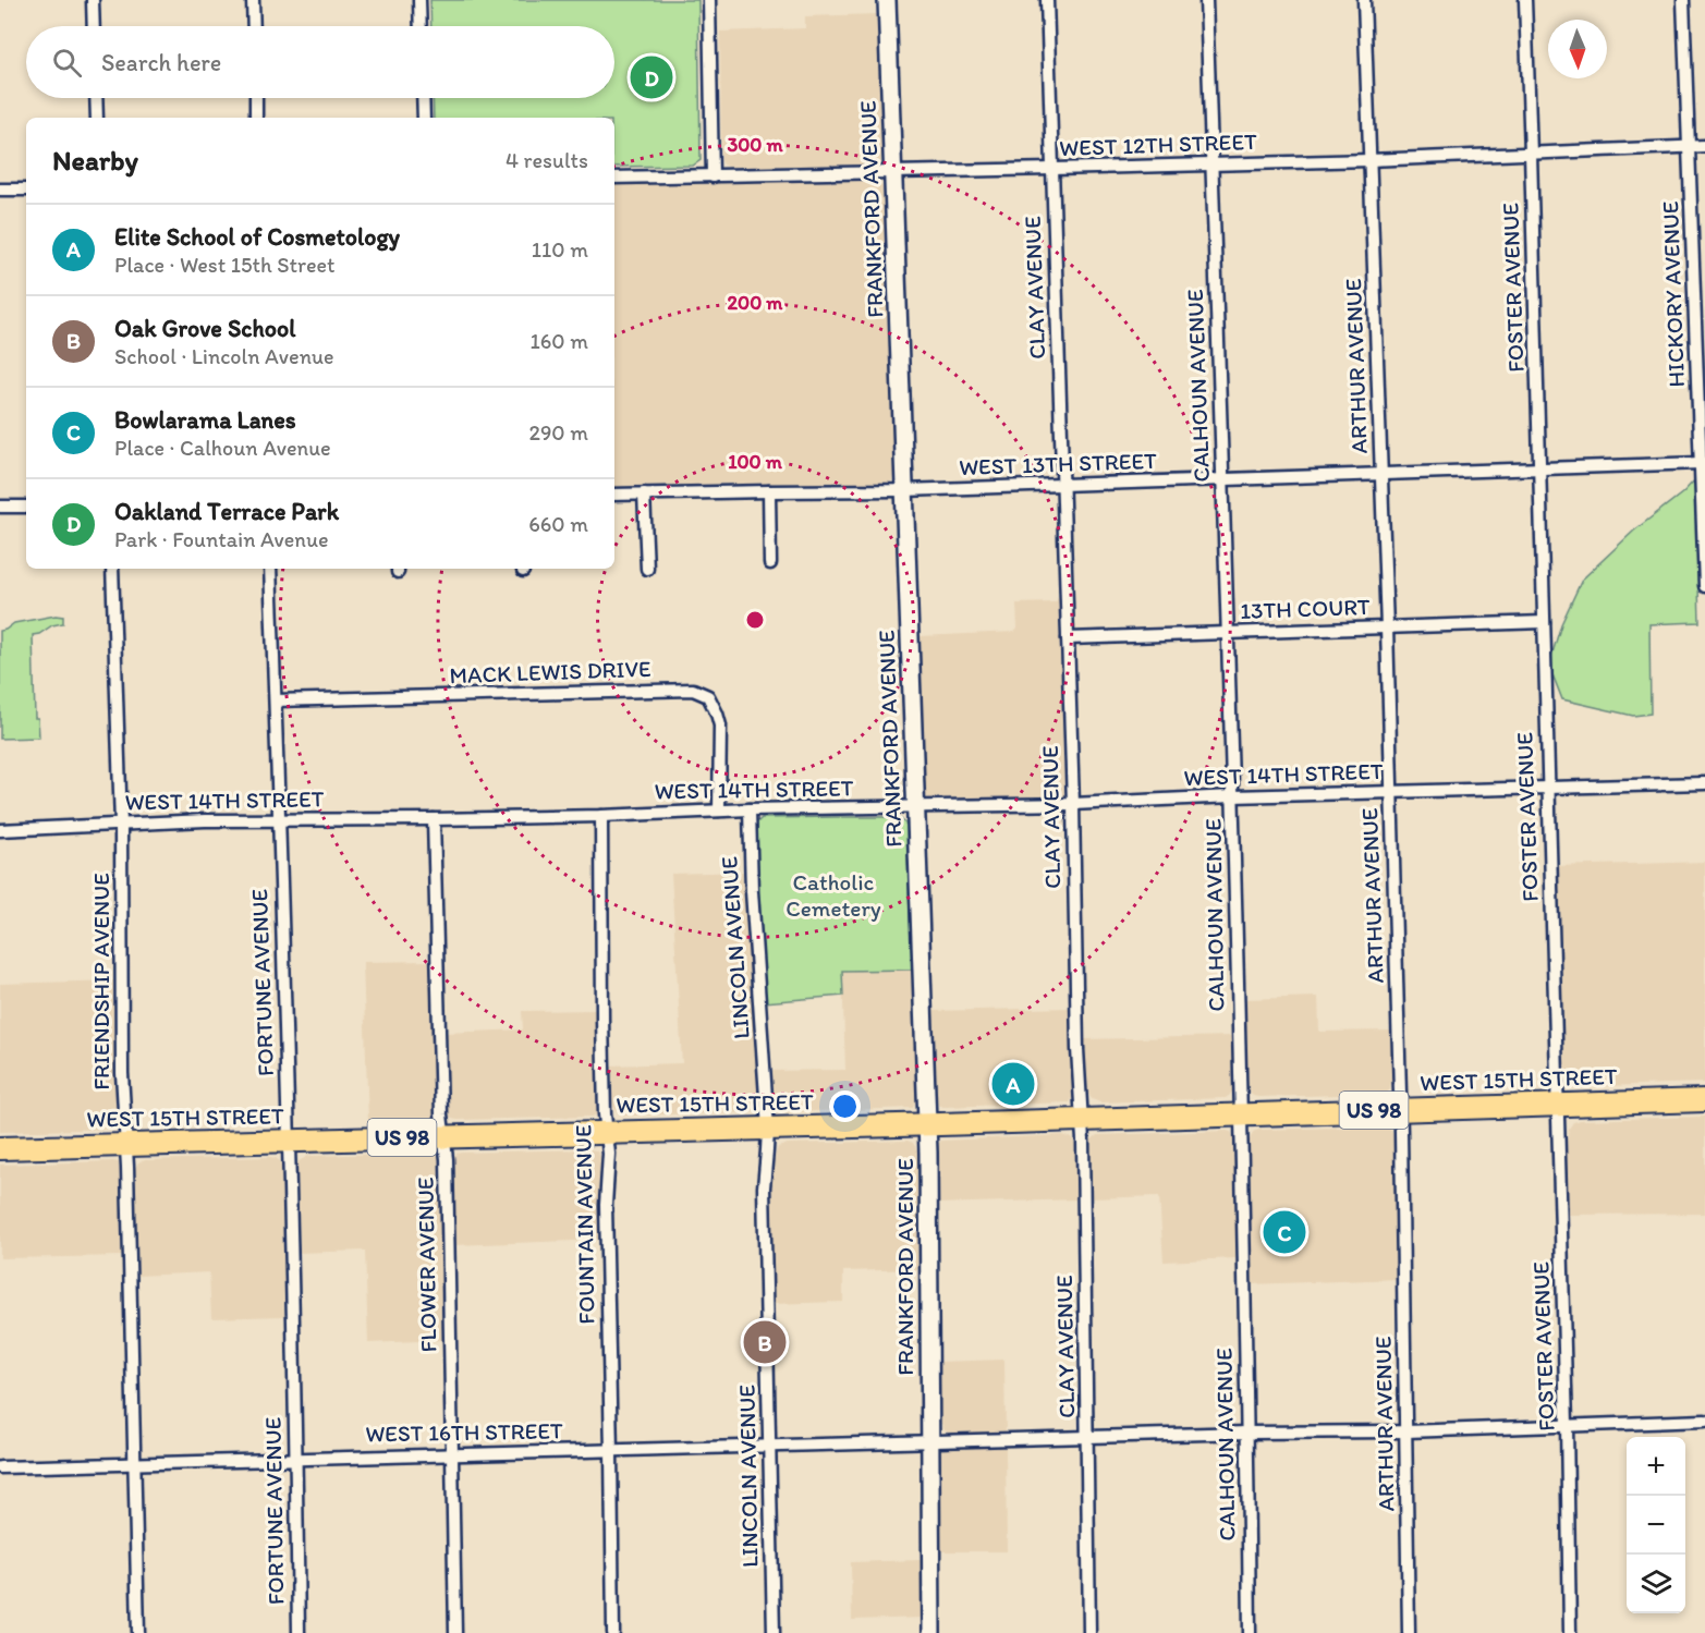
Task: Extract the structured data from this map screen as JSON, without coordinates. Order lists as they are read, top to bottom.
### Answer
{
  "streets": {
    "highway": ["WEST 15TH STREET", "US 98"],
    "main road": ["FRANKFORD AVENUE"],
    "street": [
      "WEST 12TH STREET",
      "CLAY AVENUE",
      "FOSTER AVENUE",
      "HICKORY AVENUE",
      "ARTHUR AVENUE",
      "CALHOUN AVENUE",
      "WEST 13TH STREET",
      "13TH COURT",
      "MACK LEWIS DRIVE",
      "WEST 14TH STREET",
      "LINCOLN AVENUE",
      "FRIENDSHIP AVENUE",
      "FORTUNE AVENUE",
      "FOUNTAIN AVENUE",
      "FLOWER AVENUE",
      "WEST 16TH STREET"
    ]
  },
  "crossings": [
    ["WEST 12TH STREET", "FRANKFORD AVENUE"],
    ["WEST 12TH STREET", "CLAY AVENUE"],
    ["WEST 12TH STREET", "FOSTER AVENUE"],
    ["WEST 12TH STREET", "HICKORY AVENUE"],
    ["WEST 12TH STREET", "ARTHUR AVENUE"],
    ["WEST 12TH STREET", "CALHOUN AVENUE"],
    ["FRANKFORD AVENUE", "WEST 13TH STREET"],
    ["FRANKFORD AVENUE", "WEST 14TH STREET"],
    ["FRANKFORD AVENUE", "WEST 15TH STREET"],
    ["FRANKFORD AVENUE", "WEST 16TH STREET"],
    ["CLAY AVENUE", "WEST 13TH STREET"],
    ["CLAY AVENUE", "13TH COURT"],
    ["CLAY AVENUE", "WEST 14TH STREET"],
    ["CLAY AVENUE", "WEST 15TH STREET"],
    ["CLAY AVENUE", "WEST 16TH STREET"],
    ["FOSTER AVENUE", "WEST 13TH STREET"],
    ["FOSTER AVENUE", "13TH COURT"],
    ["FOSTER AVENUE", "WEST 14TH STREET"],
    ["FOSTER AVENUE", "WEST 15TH STREET"],
    ["FOSTER AVENUE", "WEST 16TH STREET"],
    ["HICKORY AVENUE", "WEST 13TH STREET"],
    ["ARTHUR AVENUE", "WEST 13TH STREET"],
    ["ARTHUR AVENUE", "13TH COURT"],
    ["ARTHUR AVENUE", "WEST 14TH STREET"],
    ["ARTHUR AVENUE", "WEST 15TH STREET"],
    ["ARTHUR AVENUE", "WEST 16TH STREET"],
    ["CALHOUN AVENUE", "WEST 13TH STREET"],
    ["CALHOUN AVENUE", "13TH COURT"],
    ["CALHOUN AVENUE", "WEST 14TH STREET"],
    ["CALHOUN AVENUE", "WEST 15TH STREET"],
    ["CALHOUN AVENUE", "WEST 16TH STREET"],
    ["MACK LEWIS DRIVE", "WEST 14TH STREET"],
    ["MACK LEWIS DRIVE", "FORTUNE AVENUE"],
    ["WEST 14TH STREET", "LINCOLN AVENUE"],
    ["WEST 14TH STREET", "FRIENDSHIP AVENUE"],
    ["WEST 14TH STREET", "FORTUNE AVENUE"],
    ["WEST 14TH STREET", "FOUNTAIN AVENUE"],
    ["WEST 14TH STREET", "FLOWER AVENUE"],
    ["LINCOLN AVENUE", "WEST 15TH STREET"],
    ["LINCOLN AVENUE", "WEST 16TH STREET"],
    ["FRIENDSHIP AVENUE", "WEST 15TH STREET"],
    ["FRIENDSHIP AVENUE", "WEST 16TH STREET"],
    ["FORTUNE AVENUE", "WEST 15TH STREET"],
    ["FORTUNE AVENUE", "WEST 16TH STREET"],
    ["WEST 15TH STREET", "FOUNTAIN AVENUE"],
    ["WEST 15TH STREET", "FLOWER AVENUE"],
    ["FOUNTAIN AVENUE", "WEST 16TH STREET"],
    ["FLOWER AVENUE", "WEST 16TH STREET"]
  ],
  "parks": ["Catholic Cemetery"],
  "north": "bottom",
  "page": {
    "search": "Search here",
    "pins": [
      "D",
      "A",
      "C",
      "B"
    ],
    "heading": ["Nearby", "4 results"],
    "list": [
      {
        "mark": "A",
        "name": "Elite School of Cosmetology",
        "note": "Place · West 15th Street",
        "value": "110 m"
      },
      {
        "mark": "B",
        "name": "Oak Grove School",
        "note": "School · Lincoln Avenue",
        "value": "160 m"
      },
      {
        "mark": "C",
        "name": "Bowlarama Lanes",
        "note": "Place · Calhoun Avenue",
        "value": "290 m"
      },
      {
        "mark": "D",
        "name": "Oakland Terrace Park",
        "note": "Park · Fountain Avenue",
        "value": "660 m"
      }
    ],
    "map_buttons": ["+", "−"]
  },
  "rings": ["300 m", "200 m", "100 m"]
}
